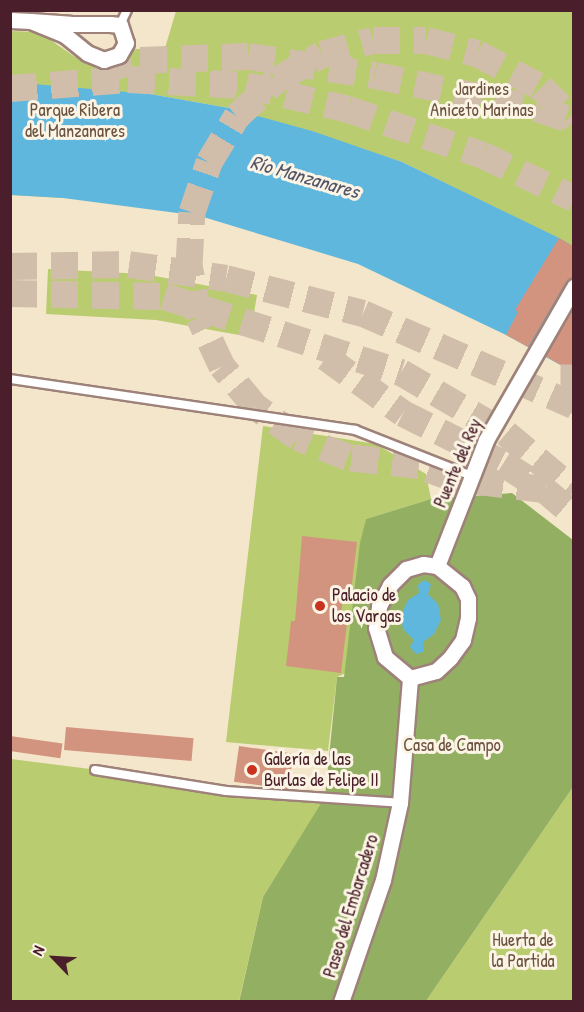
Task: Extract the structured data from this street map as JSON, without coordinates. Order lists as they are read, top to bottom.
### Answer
{
  "streets": {
    "street": ["Puente del Rey", "Paseo del Embarcadero"]
  },
  "crossings": [
    ["Puente del Rey", "Paseo del Embarcadero"]
  ],
  "water": ["Río Manzanares"],
  "parks": [
    "Jardines Aniceto Marinas",
    "Parque Ribera del Manzanares",
    "Casa de Campo",
    "Huerta de la Partida"
  ],
  "places": ["Palacio de los Vargas", "Galería de las Burlas de Felipe II"],
  "north": "top left"
}
